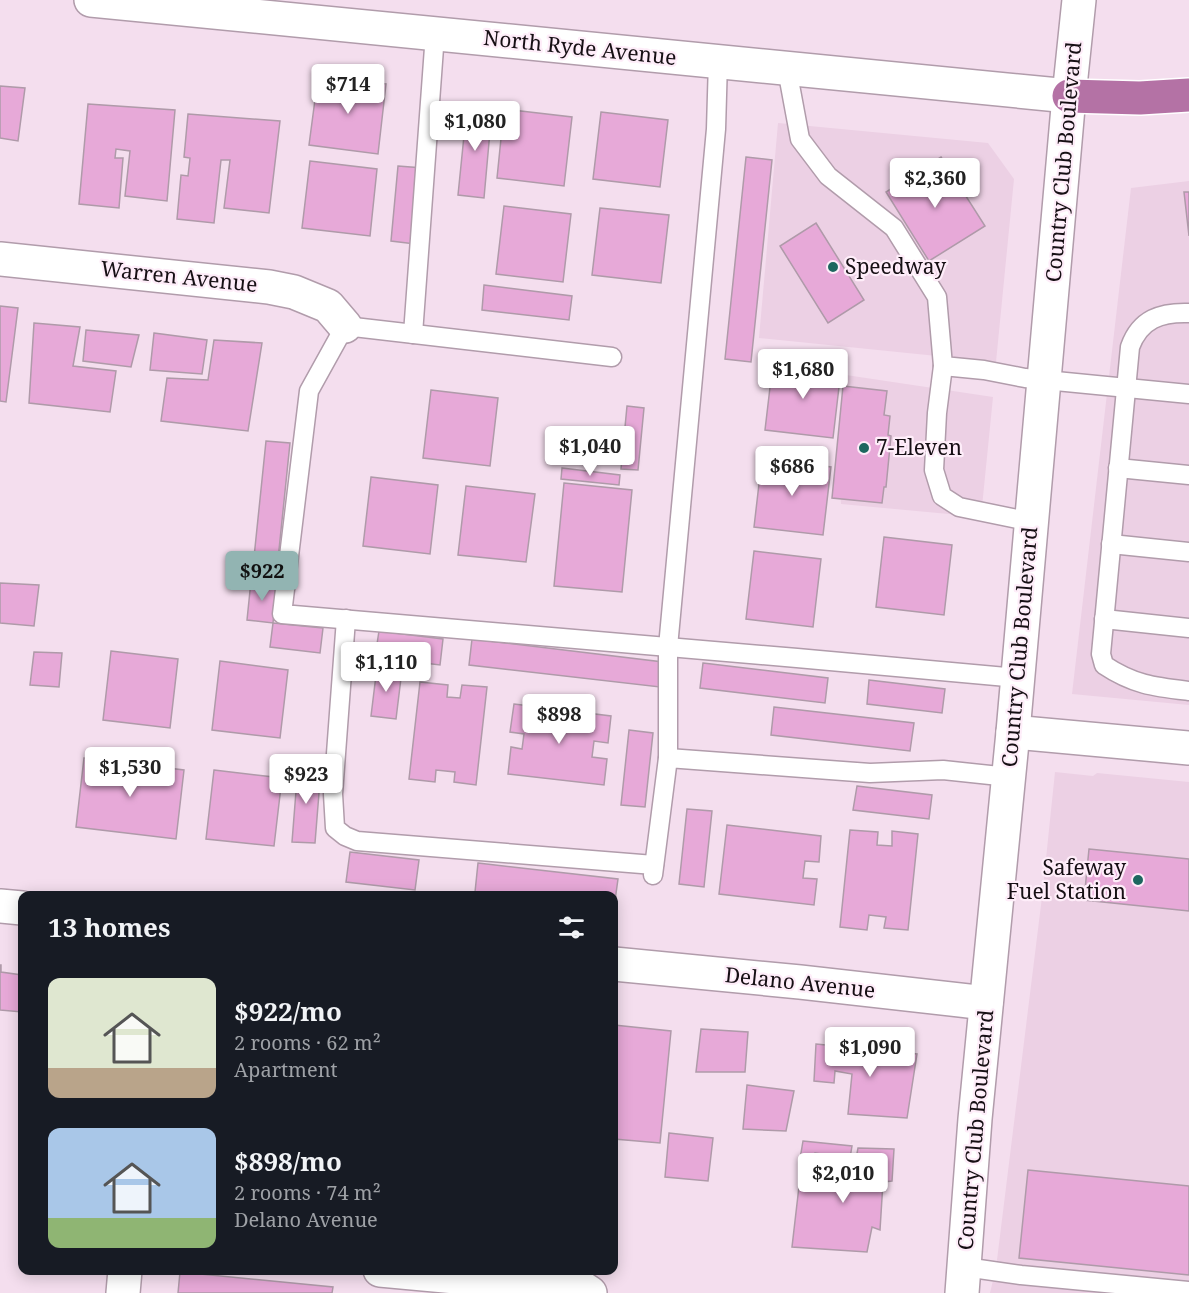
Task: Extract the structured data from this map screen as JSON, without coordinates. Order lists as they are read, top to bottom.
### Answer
{
  "streets": {
    "street": [
      "North Ryde Avenue",
      "Country Club Boulevard",
      "Warren Avenue",
      "Delano Avenue"
    ]
  },
  "crossings": [
    ["North Ryde Avenue", "Country Club Boulevard"],
    ["Country Club Boulevard", "Delano Avenue"]
  ],
  "places": ["Speedway", "7-Eleven", "Safeway Fuel Station"],
  "page": {
    "price": [
      "$714",
      "$1,080",
      "$2,360",
      "$1,680",
      "$1,040",
      "$686",
      "$922",
      "$1,110",
      "$898",
      "$1,530",
      "$923",
      "$1,090",
      "$2,010"
    ],
    "heading": "13 homes",
    "list": [
      {
        "name": "$922/mo",
        "note": "2 rooms · 62 m² · Apartment"
      },
      {
        "name": "$898/mo",
        "note": "2 rooms · 74 m² · Delano Avenue"
      }
    ]
  }
}
